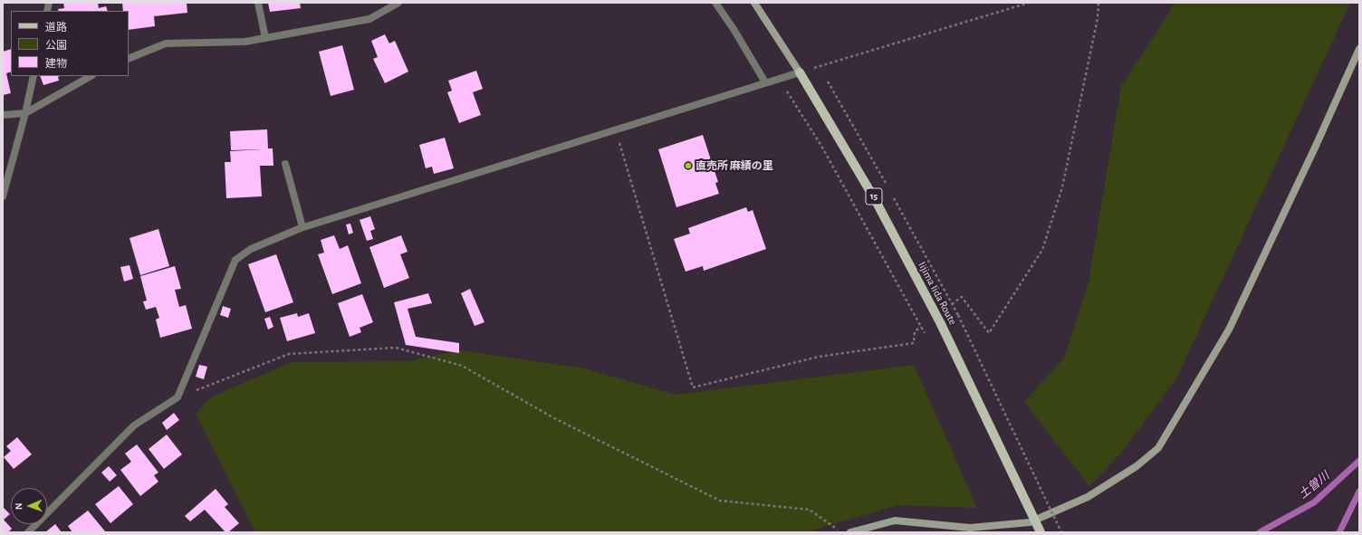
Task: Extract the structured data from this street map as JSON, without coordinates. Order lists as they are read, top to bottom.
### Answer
{
  "streets": {
    "main road": ["15", "Iijima Iida Route"]
  },
  "water": ["土曽川"],
  "places": ["直売所 麻績の里"],
  "legend": ["道路", "公園", "建物"],
  "north": "left"
}
